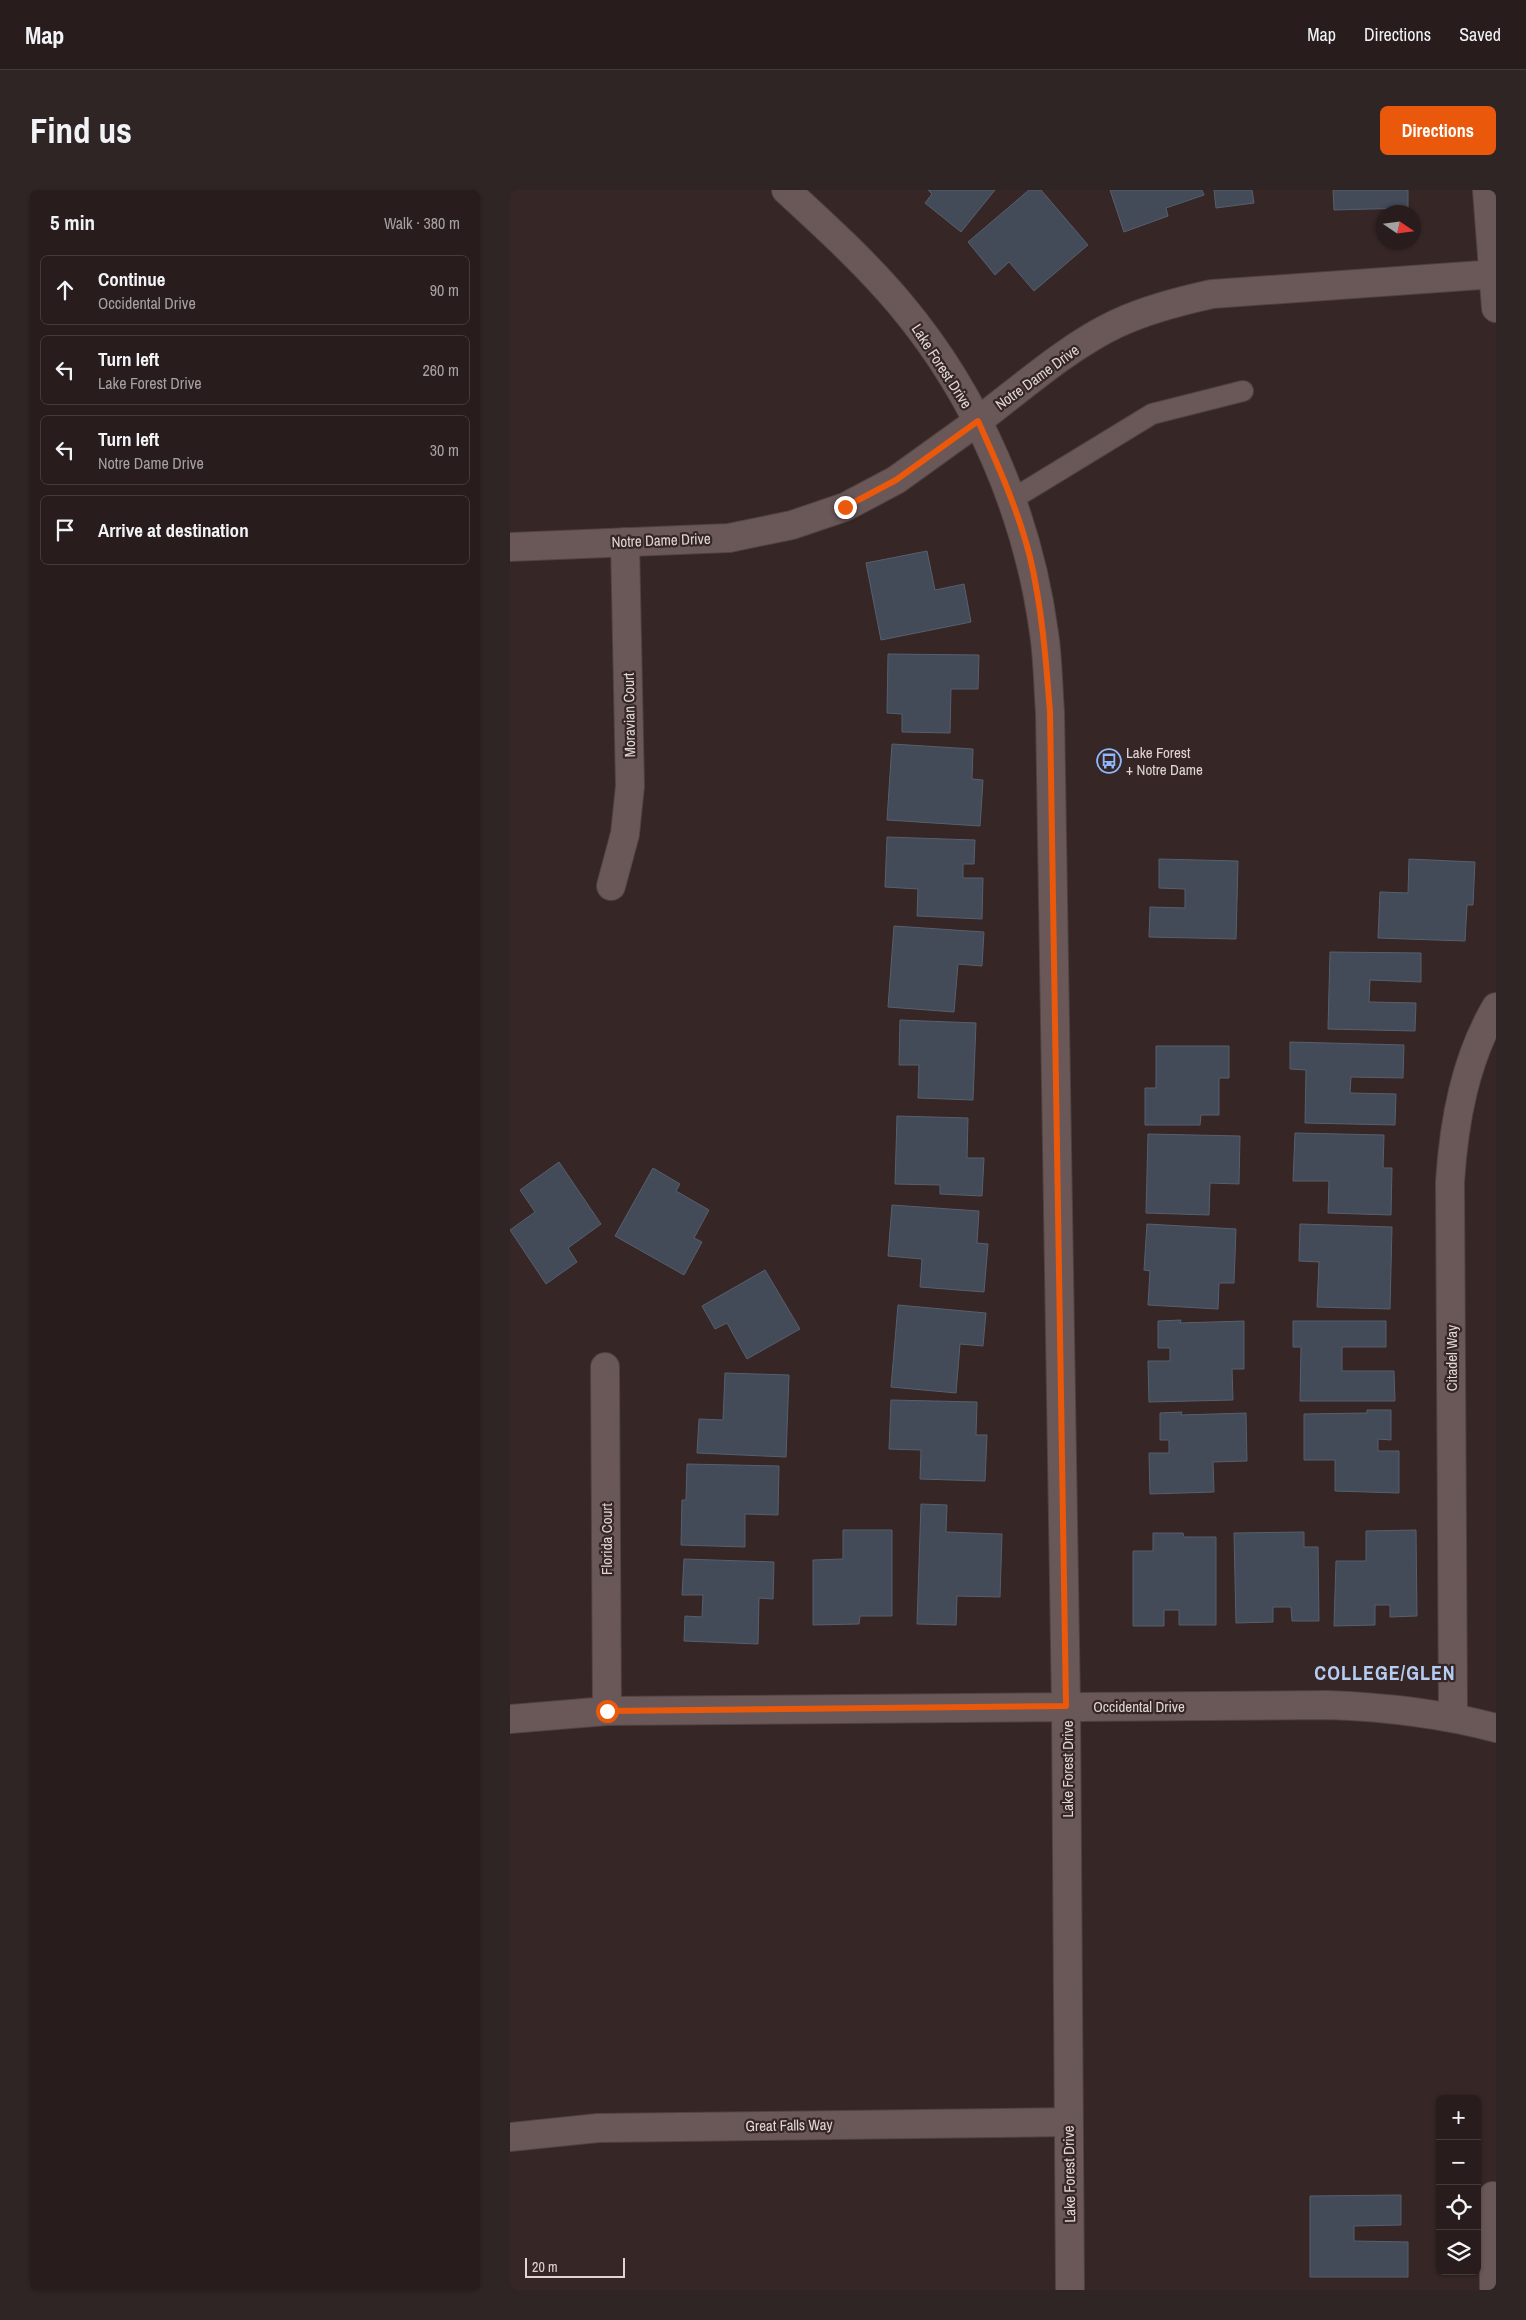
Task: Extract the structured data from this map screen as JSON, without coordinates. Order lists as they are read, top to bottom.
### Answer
{
  "streets": {
    "street": [
      "Lake Forest Drive",
      "Notre Dame Drive",
      "Moravian Court",
      "Citadel Way",
      "Florida Court",
      "Occidental Drive",
      "Great Falls Way"
    ]
  },
  "crossings": [
    ["Lake Forest Drive", "Notre Dame Drive"],
    ["Lake Forest Drive", "Occidental Drive"],
    ["Lake Forest Drive", "Great Falls Way"],
    ["Notre Dame Drive", "Moravian Court"],
    ["Citadel Way", "Occidental Drive"],
    ["Florida Court", "Occidental Drive"]
  ],
  "districts": ["COLLEGE/GLEN"],
  "places": {
    "bus stop": ["Lake Forest + Notre Dame"]
  },
  "scale_bar": "20 m",
  "north": "right",
  "page": {
    "header": "Map",
    "nav": ["Map", "Directions", "Saved"],
    "buttons": "Directions",
    "title": "Find us",
    "heading": ["5 min", "Walk · 380 m"],
    "list": [
      ["Continue", "Occidental Drive", "90 m"],
      ["Turn left", "Lake Forest Drive", "260 m"],
      ["Turn left", "Notre Dame Drive", "30 m"],
      "Arrive at destination"
    ],
    "map_buttons": ["+", "−"],
    "scale": "20 m"
  }
}
